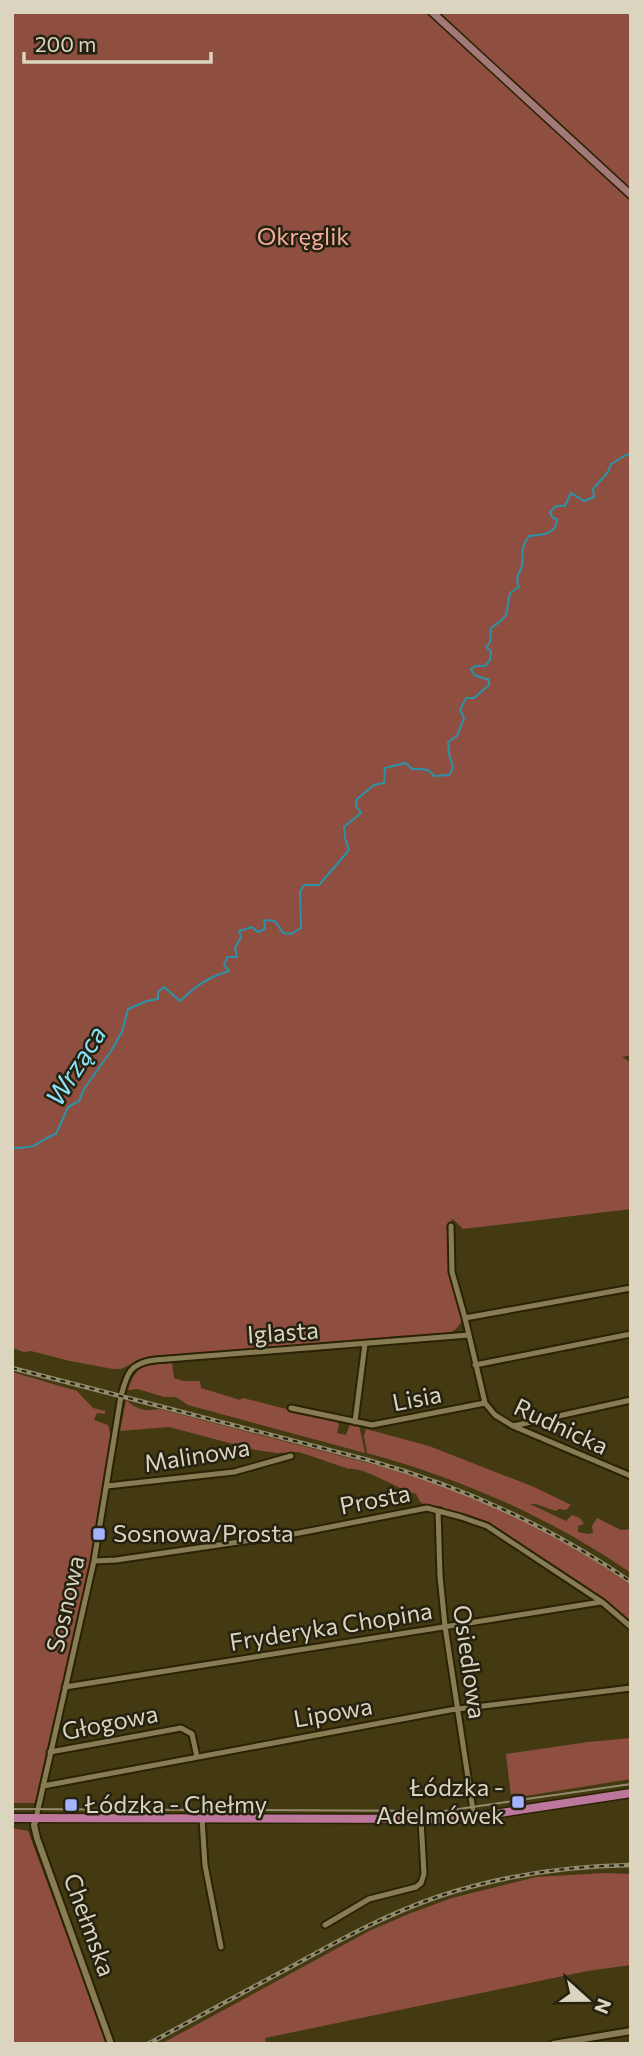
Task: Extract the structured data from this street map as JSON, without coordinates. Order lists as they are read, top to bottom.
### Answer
{
  "streets": {
    "street": [
      "Iglasta",
      "Lisia",
      "Rudnicka",
      "Malinowa",
      "Prosta",
      "Sosnowa",
      "Fryderyka Chopina",
      "Osiedlowa",
      "Lipowa",
      "Głogowa",
      "Chełmska"
    ]
  },
  "crossings": [
    ["Iglasta", "Lisia"],
    ["Iglasta", "Rudnicka"],
    ["Iglasta", "Sosnowa"],
    ["Lisia", "Rudnicka"],
    ["Malinowa", "Sosnowa"],
    ["Prosta", "Sosnowa"],
    ["Prosta", "Fryderyka Chopina"],
    ["Prosta", "Osiedlowa"],
    ["Sosnowa", "Fryderyka Chopina"],
    ["Sosnowa", "Lipowa"],
    ["Sosnowa", "Głogowa"],
    ["Sosnowa", "Chełmska"],
    ["Fryderyka Chopina", "Osiedlowa"],
    ["Osiedlowa", "Lipowa"],
    ["Lipowa", "Głogowa"]
  ],
  "water": ["Wrząca"],
  "parks": ["Okręglik"],
  "places": {
    "transit": ["Sosnowa/Prosta", "Łódzka - Adelmówek", "Łódzka - Chełmy"]
  },
  "scale_bar": "200 m",
  "north": "right"
}
